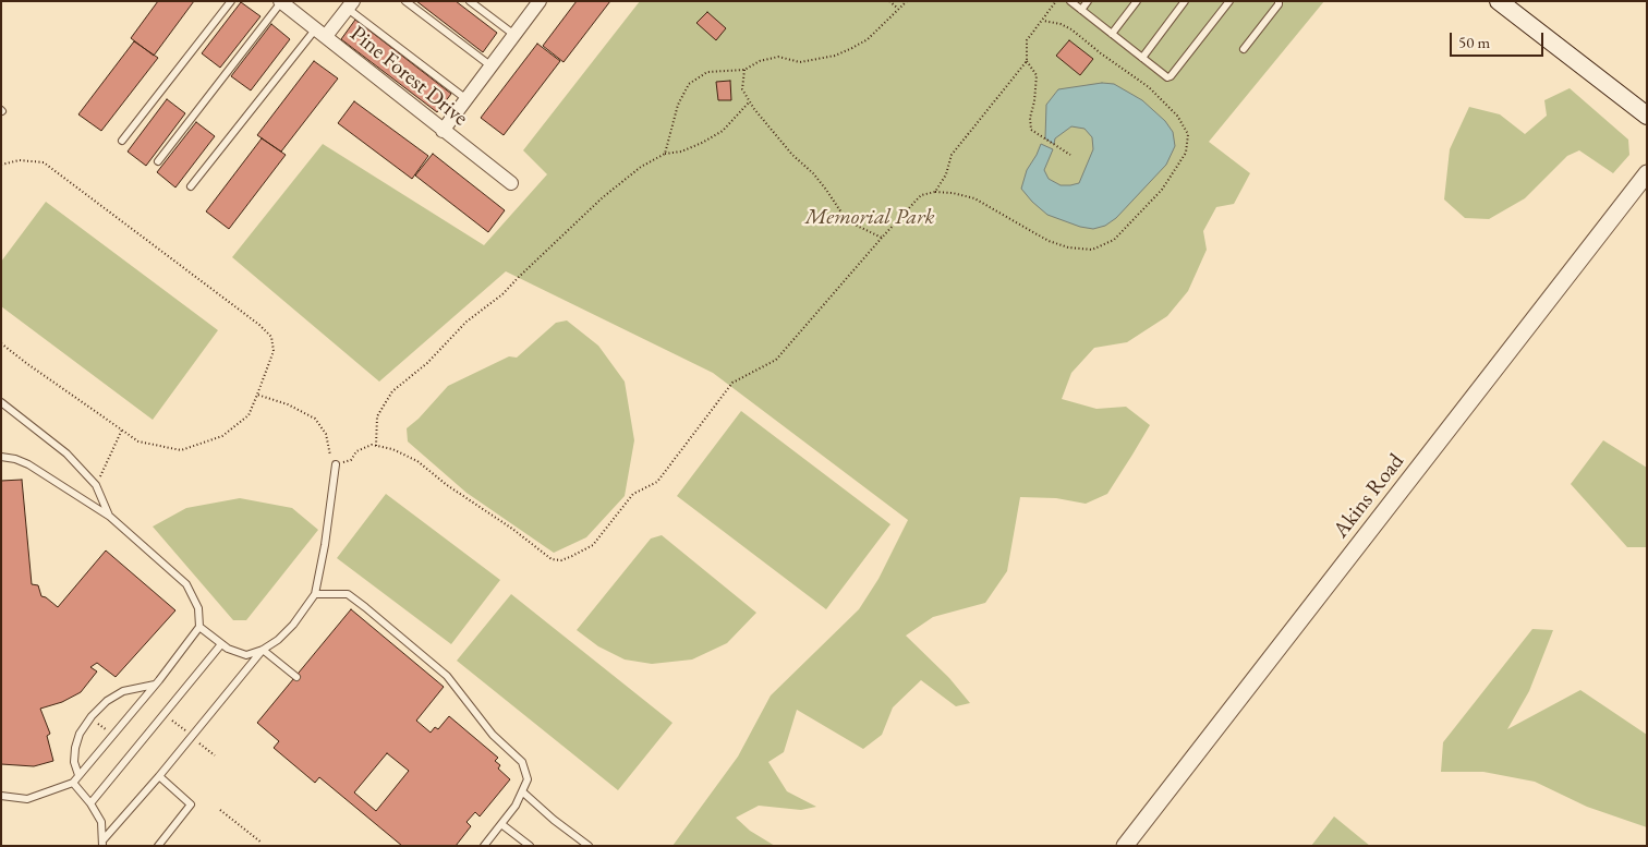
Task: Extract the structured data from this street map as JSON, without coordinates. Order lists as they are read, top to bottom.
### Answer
{
  "streets": {
    "street": ["Pine Forest Drive", "Akins Road"]
  },
  "parks": ["Memorial Park"],
  "scale_bar": "50 m"
}
